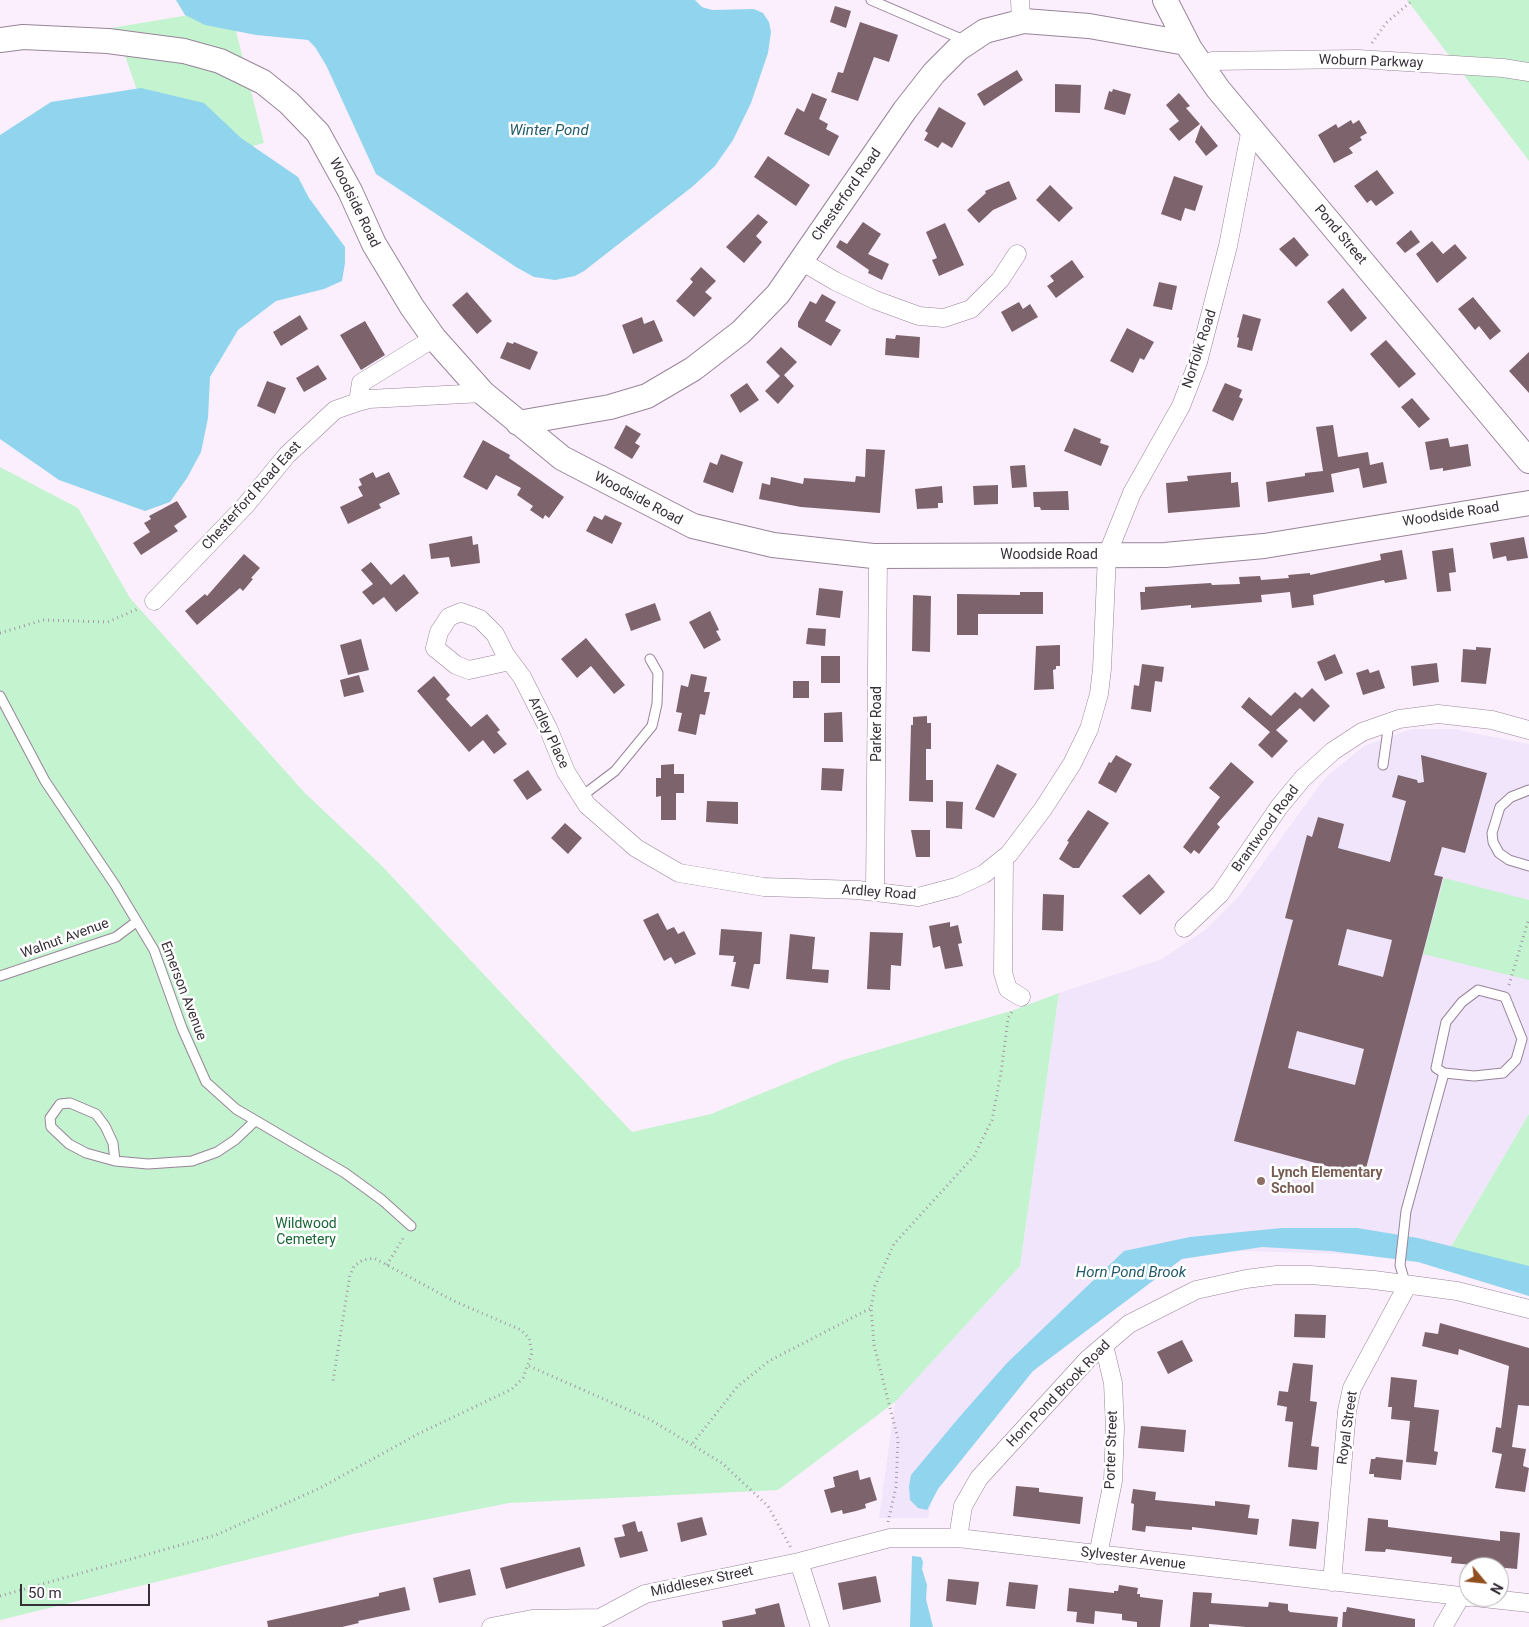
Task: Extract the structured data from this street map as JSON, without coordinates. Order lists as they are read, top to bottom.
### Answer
{
  "streets": {
    "street": [
      "Woburn Parkway",
      "Chesterford Road",
      "Woodside Road",
      "Pond Street",
      "Norfolk Road",
      "Chesterford Road East",
      "Parker Road",
      "Ardley Place",
      "Brantwood Road",
      "Ardley Road",
      "Horn Pond Brook Road",
      "Royal Street",
      "Porter Street",
      "Sylvester Avenue",
      "Middlesex Street"
    ],
    "lane": ["Walnut Avenue", "Emerson Avenue"]
  },
  "crossings": [
    ["Chesterford Road", "Woodside Road"],
    ["Chesterford Road", "Pond Street"],
    ["Woodside Road", "Norfolk Road"],
    ["Woodside Road", "Chesterford Road East"],
    ["Woodside Road", "Parker Road"],
    ["Woodside Road", "Ardley Road"],
    ["Pond Street", "Norfolk Road"],
    ["Norfolk Road", "Ardley Road"],
    ["Parker Road", "Ardley Road"],
    ["Ardley Place", "Ardley Road"],
    ["Walnut Avenue", "Emerson Avenue"],
    ["Horn Pond Brook Road", "Royal Street"],
    ["Horn Pond Brook Road", "Porter Street"],
    ["Horn Pond Brook Road", "Sylvester Avenue"],
    ["Royal Street", "Sylvester Avenue"],
    ["Porter Street", "Sylvester Avenue"],
    ["Sylvester Avenue", "Middlesex Street"]
  ],
  "water": ["Winter Pond", "Horn Pond Brook"],
  "parks": ["Wildwood Cemetery"],
  "places": ["Lynch Elementary School"],
  "scale_bar": "50 m",
  "north": "bottom right"
}
